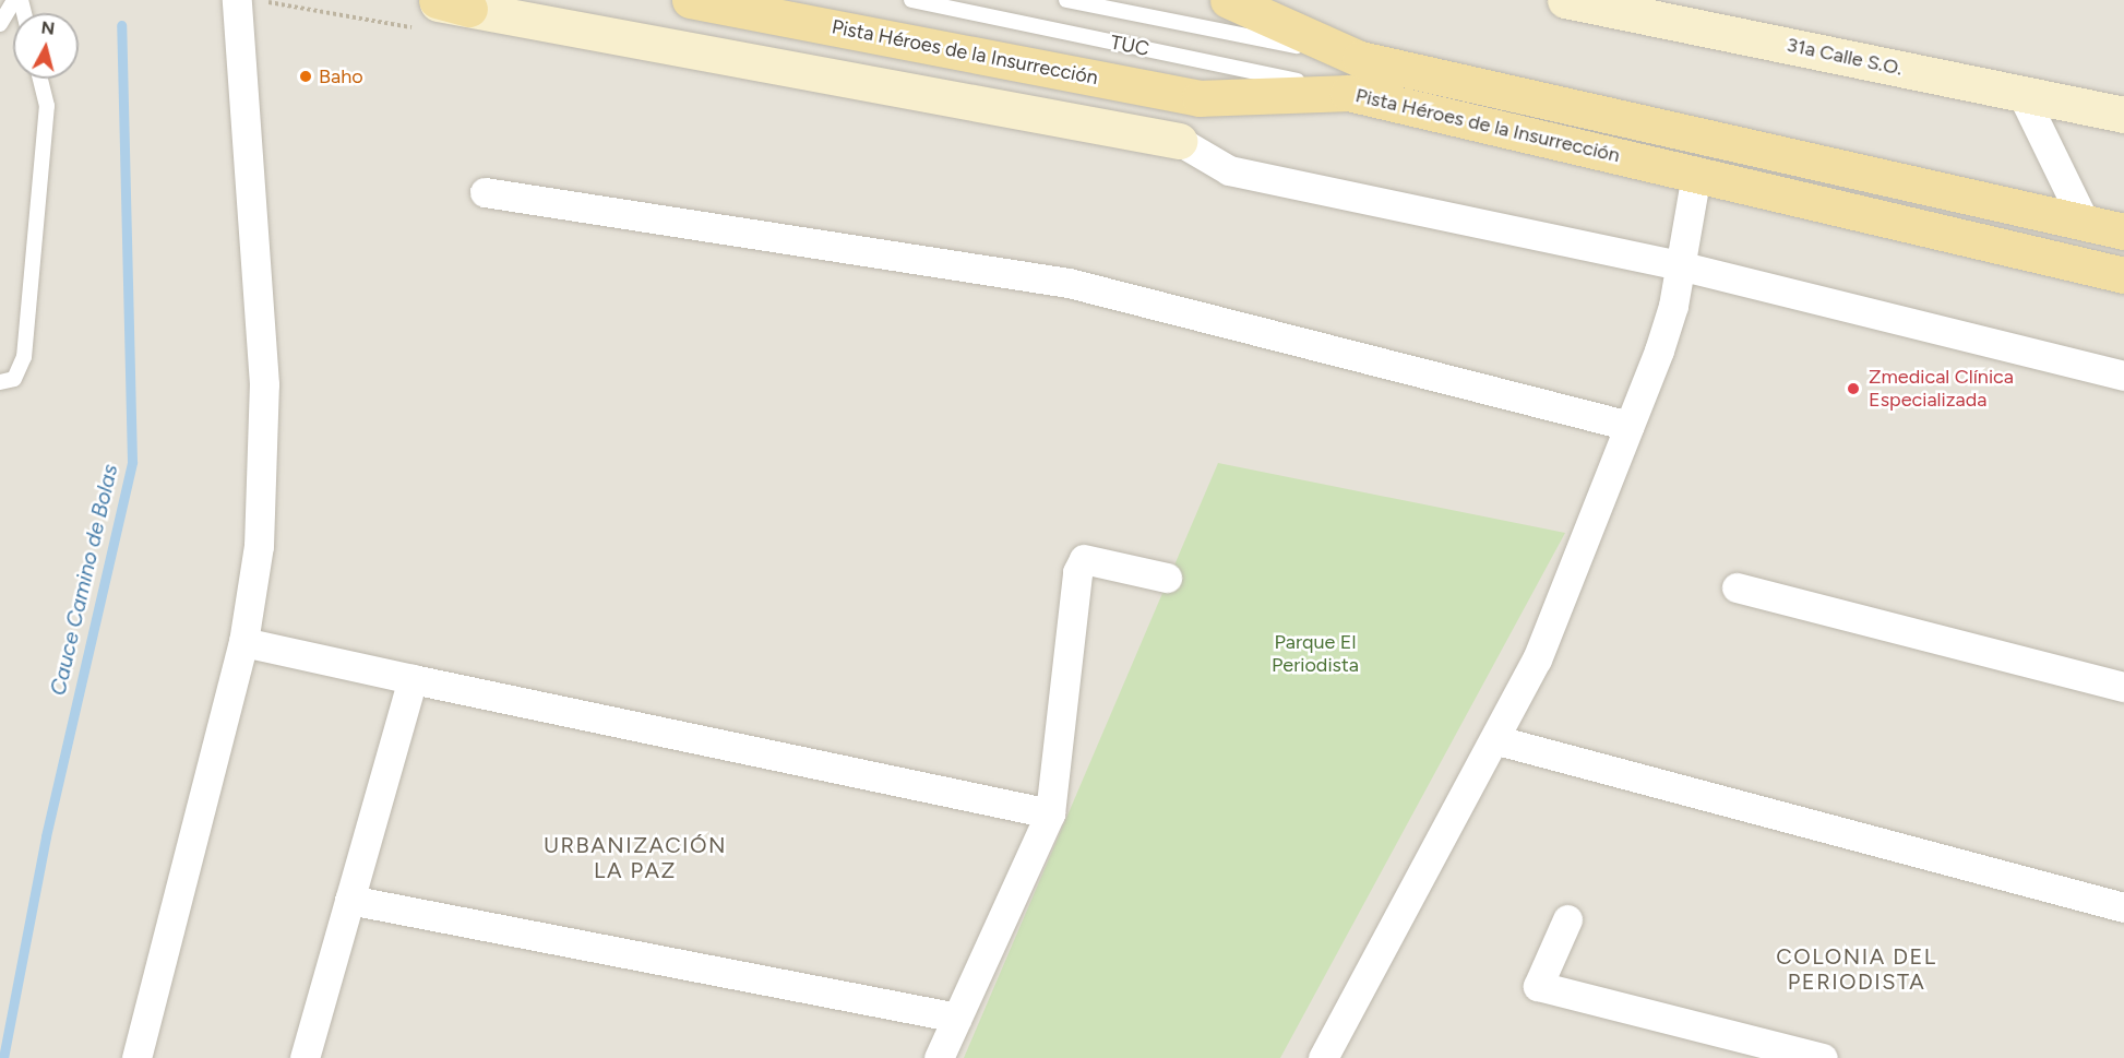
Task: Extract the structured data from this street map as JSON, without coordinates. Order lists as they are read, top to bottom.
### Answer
{
  "streets": {
    "main road": ["Pista Héroes de la Insurrección"],
    "street": ["31a Calle S.O."],
    "lane": ["TUC"]
  },
  "crossings": [
    ["TUC", "Pista Héroes de la Insurrección"]
  ],
  "districts": ["URBANIZACIÓN LA PAZ", "COLONIA DEL PERIODISTA"],
  "water": ["Cauce Camino de Bolas"],
  "parks": ["Parque El Periodista"],
  "places": ["Baho", "Zmedical Clínica Especializada"],
  "north": "top"
}
